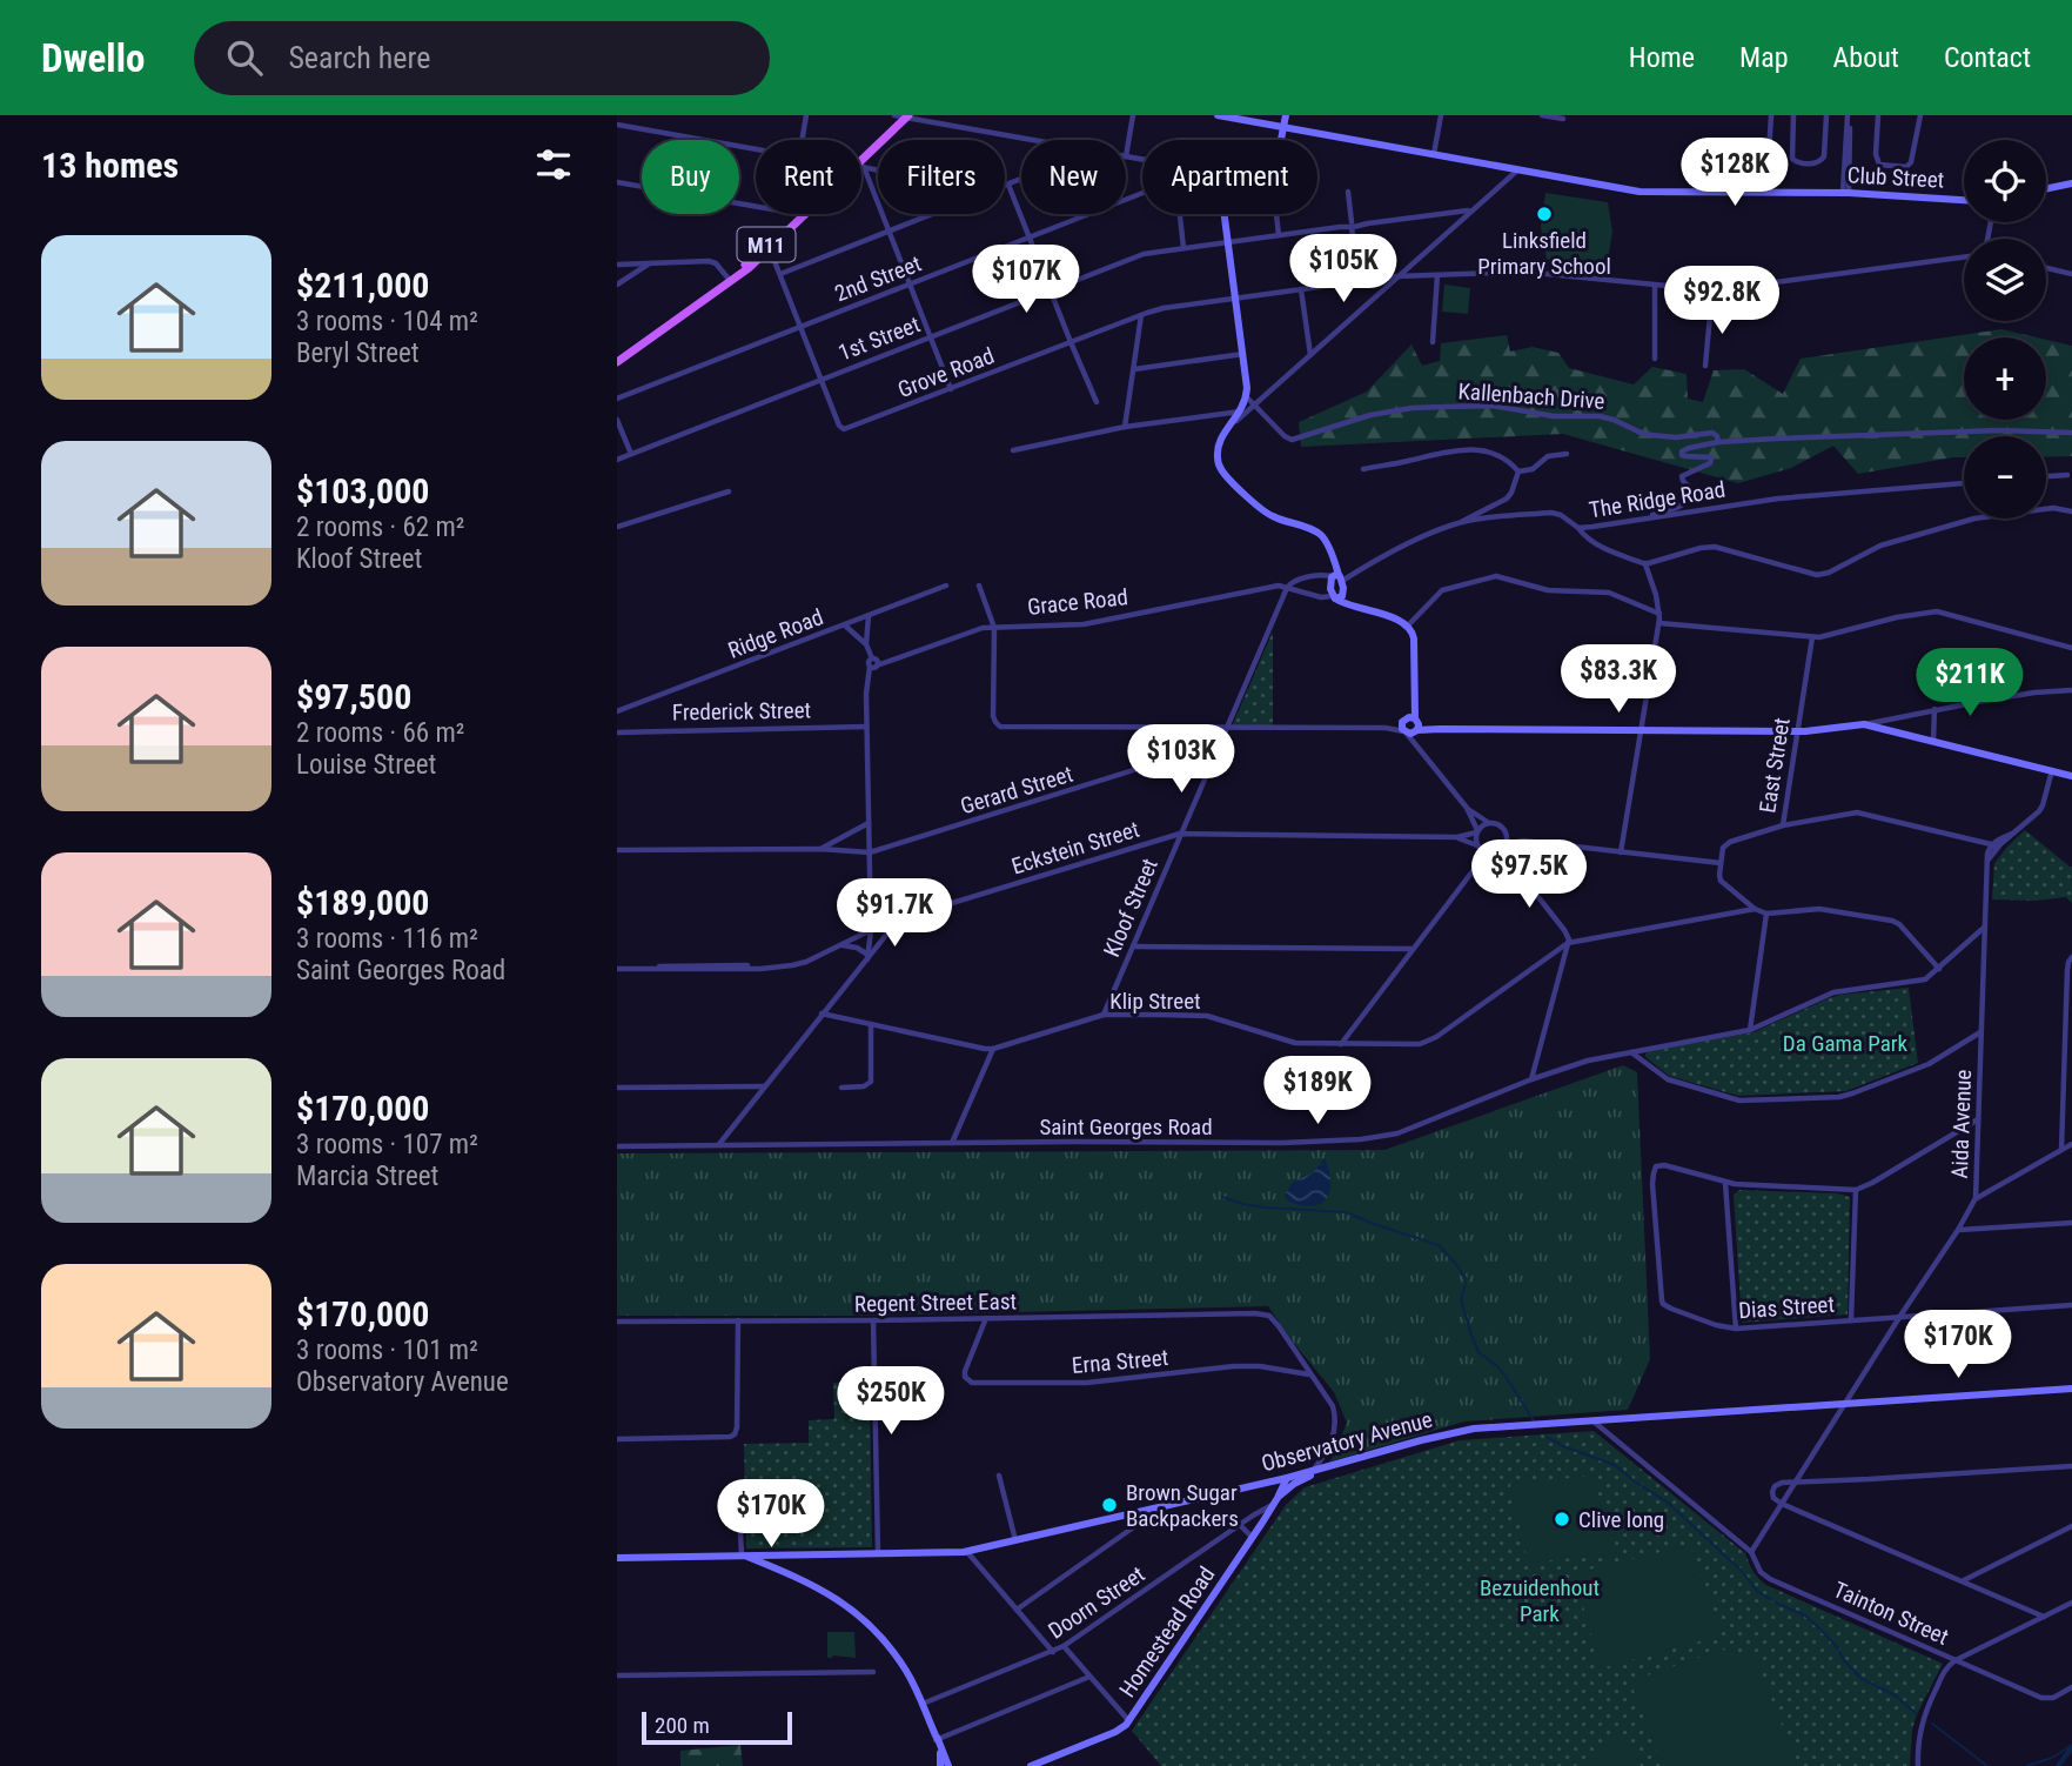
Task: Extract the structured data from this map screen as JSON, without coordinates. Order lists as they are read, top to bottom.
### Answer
{
  "streets": {
    "main road": [
      "Club Street",
      "M11",
      "Grace Road",
      "Observatory Avenue",
      "Homestead Road"
    ],
    "street": [
      "2nd Street",
      "1st Street",
      "Grove Road",
      "Kallenbach Drive",
      "The Ridge Road",
      "Ridge Road",
      "Frederick Street",
      "East Street",
      "Gerard Street",
      "Eckstein Street",
      "Kloof Street",
      "Klip Street",
      "Aida Avenue",
      "Saint Georges Road",
      "Regent Street East",
      "Dias Street",
      "Erna Street",
      "Doorn Street",
      "Tainton Street"
    ]
  },
  "crossings": [
    ["1st Street", "Grove Road"],
    ["The Ridge Road", "Grace Road"],
    ["Grace Road", "Kloof Street"],
    ["Gerard Street", "Kloof Street"],
    ["Eckstein Street", "Kloof Street"],
    ["Kloof Street", "Klip Street"],
    ["Aida Avenue", "Saint Georges Road"],
    ["Aida Avenue", "Dias Street"],
    ["Aida Avenue", "Observatory Avenue"],
    ["Aida Avenue", "Tainton Street"],
    ["Regent Street East", "Erna Street"],
    ["Observatory Avenue", "Tainton Street"],
    ["Observatory Avenue", "Homestead Road"],
    ["Doorn Street", "Homestead Road"]
  ],
  "parks": ["Da Gama Park", "Bezuidenhout Park"],
  "places": ["Linksfield Primary School", "Brown Sugar Backpackers", "Clive long"],
  "scale_bar": "200 m",
  "page": {
    "header": "Dwello",
    "search": "Search here",
    "nav": [
      "Home",
      "Map",
      "About",
      "Contact"
    ],
    "heading": "13 homes",
    "price": [
      "$128K",
      "$105K",
      "$107K",
      "$92.8K",
      "$83.3K",
      "$211K",
      "$103K",
      "$97.5K",
      "$91.7K",
      "$189K",
      "$170K",
      "$250K",
      "$170K"
    ],
    "map_buttons": ["+", "−"],
    "chip": [
      "Buy",
      "Rent",
      "Filters",
      "New",
      "Apartment"
    ],
    "list": [
      {
        "name": "$211,000",
        "note": "3 rooms · 104 m² · Beryl Street"
      },
      {
        "name": "$103,000",
        "note": "2 rooms · 62 m² · Kloof Street"
      },
      {
        "name": "$97,500",
        "note": "2 rooms · 66 m² · Louise Street"
      },
      {
        "name": "$189,000",
        "note": "3 rooms · 116 m² · Saint Georges Road"
      },
      {
        "name": "$170,000",
        "note": "3 rooms · 107 m² · Marcia Street"
      },
      {
        "name": "$170,000",
        "note": "3 rooms · 101 m² · Observatory Avenue"
      }
    ],
    "scale": "200 m"
  }
}
